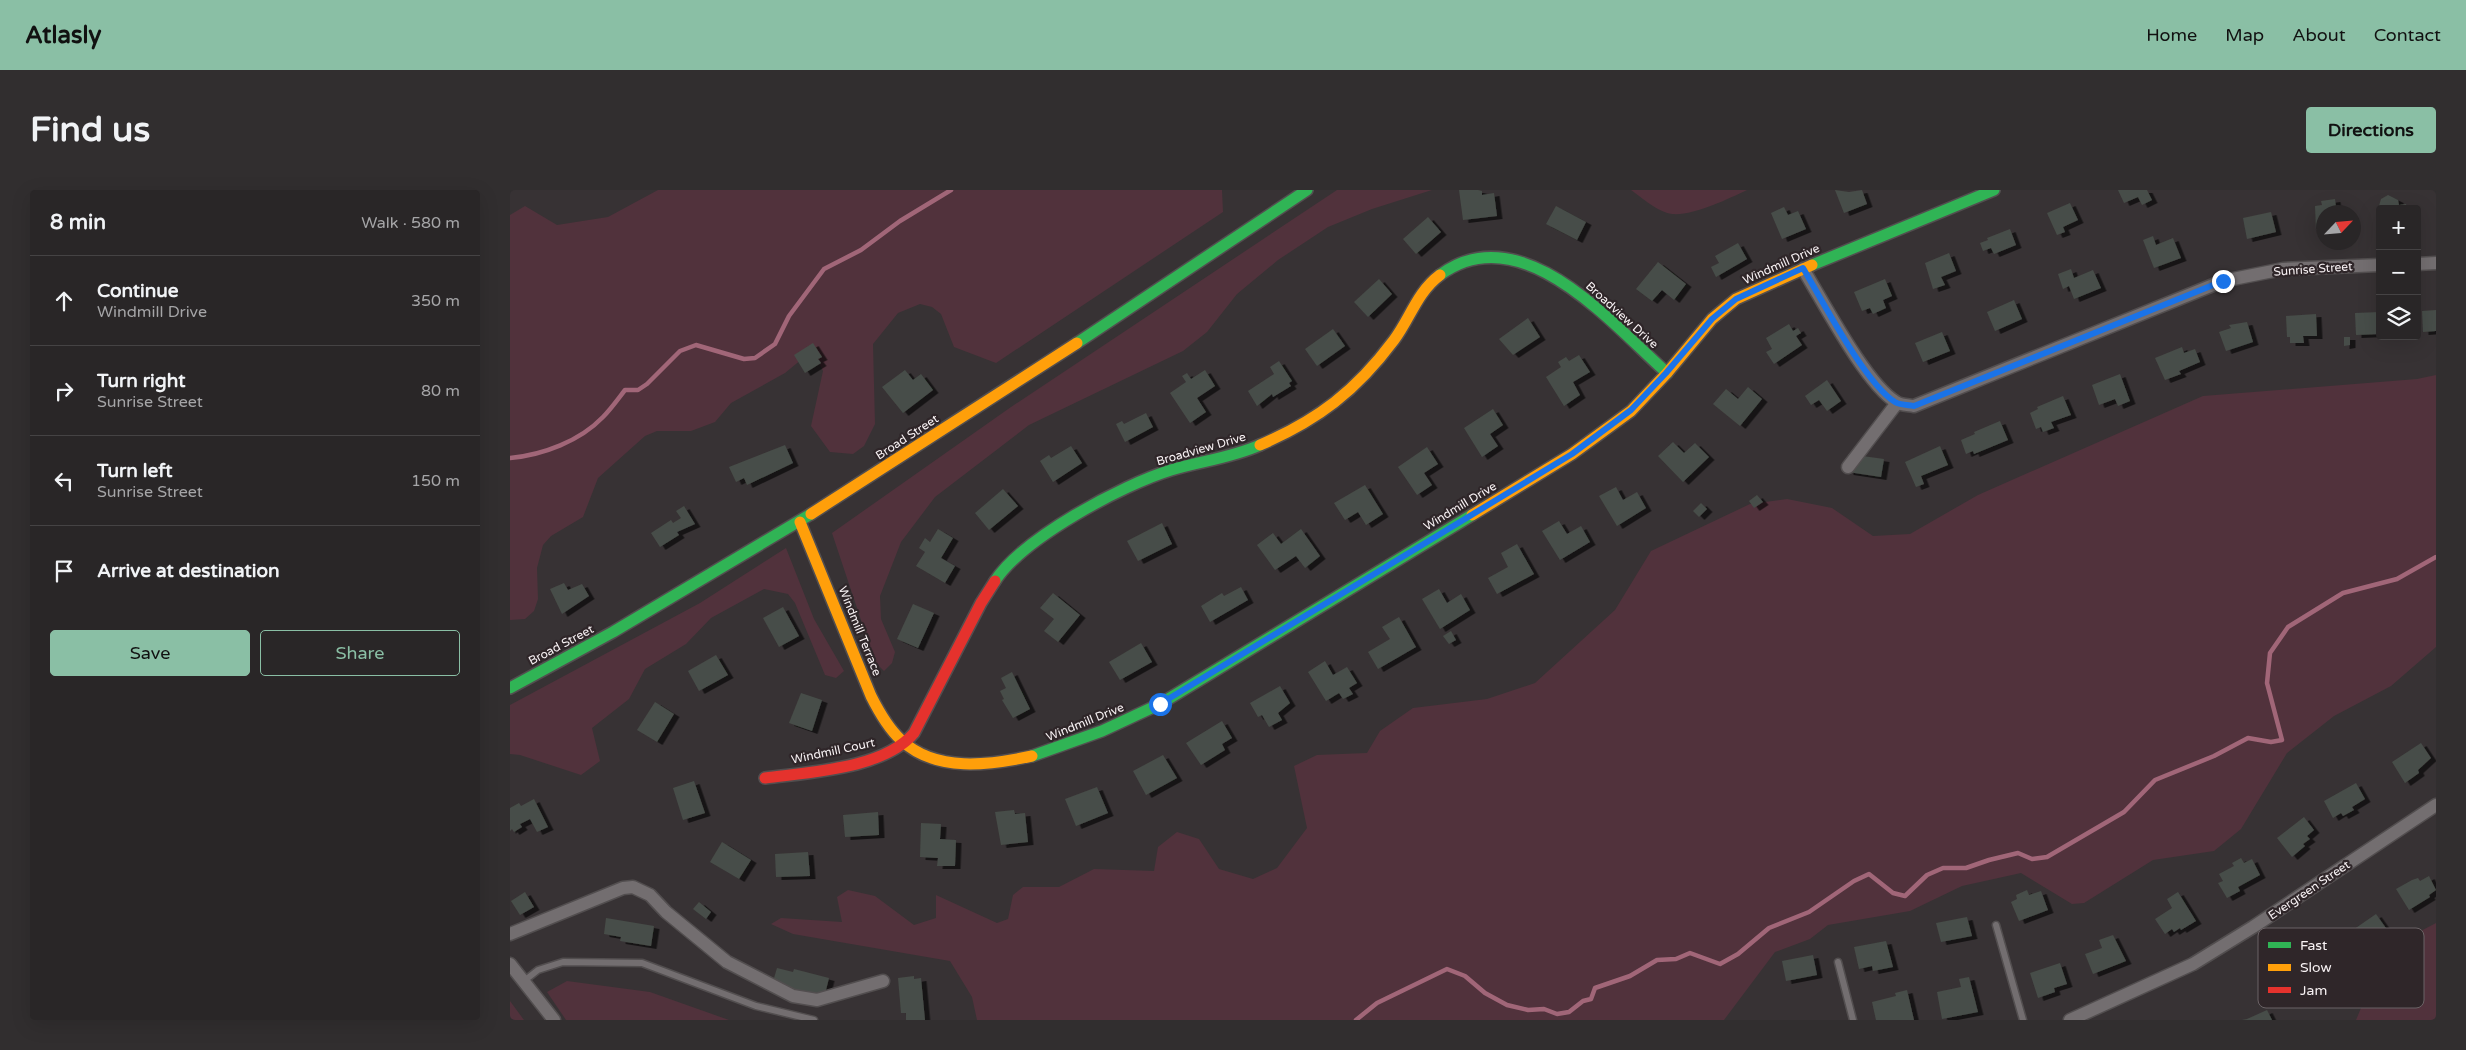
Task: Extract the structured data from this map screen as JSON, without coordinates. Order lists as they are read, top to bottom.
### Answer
{
  "streets": {
    "street": [
      "Windmill Drive",
      "Sunrise Street",
      "Broadview Drive",
      "Broad Street",
      "Windmill Terrace",
      "Windmill Court",
      "Evergreen Street"
    ]
  },
  "crossings": [
    ["Windmill Drive", "Broadview Drive"],
    ["Windmill Drive", "Windmill Terrace"],
    ["Windmill Drive", "Windmill Court"],
    ["Broadview Drive", "Windmill Terrace"],
    ["Broadview Drive", "Windmill Court"],
    ["Broad Street", "Windmill Terrace"],
    ["Windmill Terrace", "Windmill Court"]
  ],
  "legend": ["Fast", "Slow", "Jam"],
  "north": "top right",
  "page": {
    "header": "Atlasly",
    "nav": [
      "Home",
      "Map",
      "About",
      "Contact"
    ],
    "buttons": [
      "Directions",
      ["Save", "Share"]
    ],
    "title": "Find us",
    "heading": ["8 min", "Walk · 580 m"],
    "map_buttons": ["+", "−"],
    "list": [
      ["Continue", "Windmill Drive", "350 m"],
      ["Turn right", "Sunrise Street", "80 m"],
      ["Turn left", "Sunrise Street", "150 m"],
      "Arrive at destination"
    ]
  }
}
